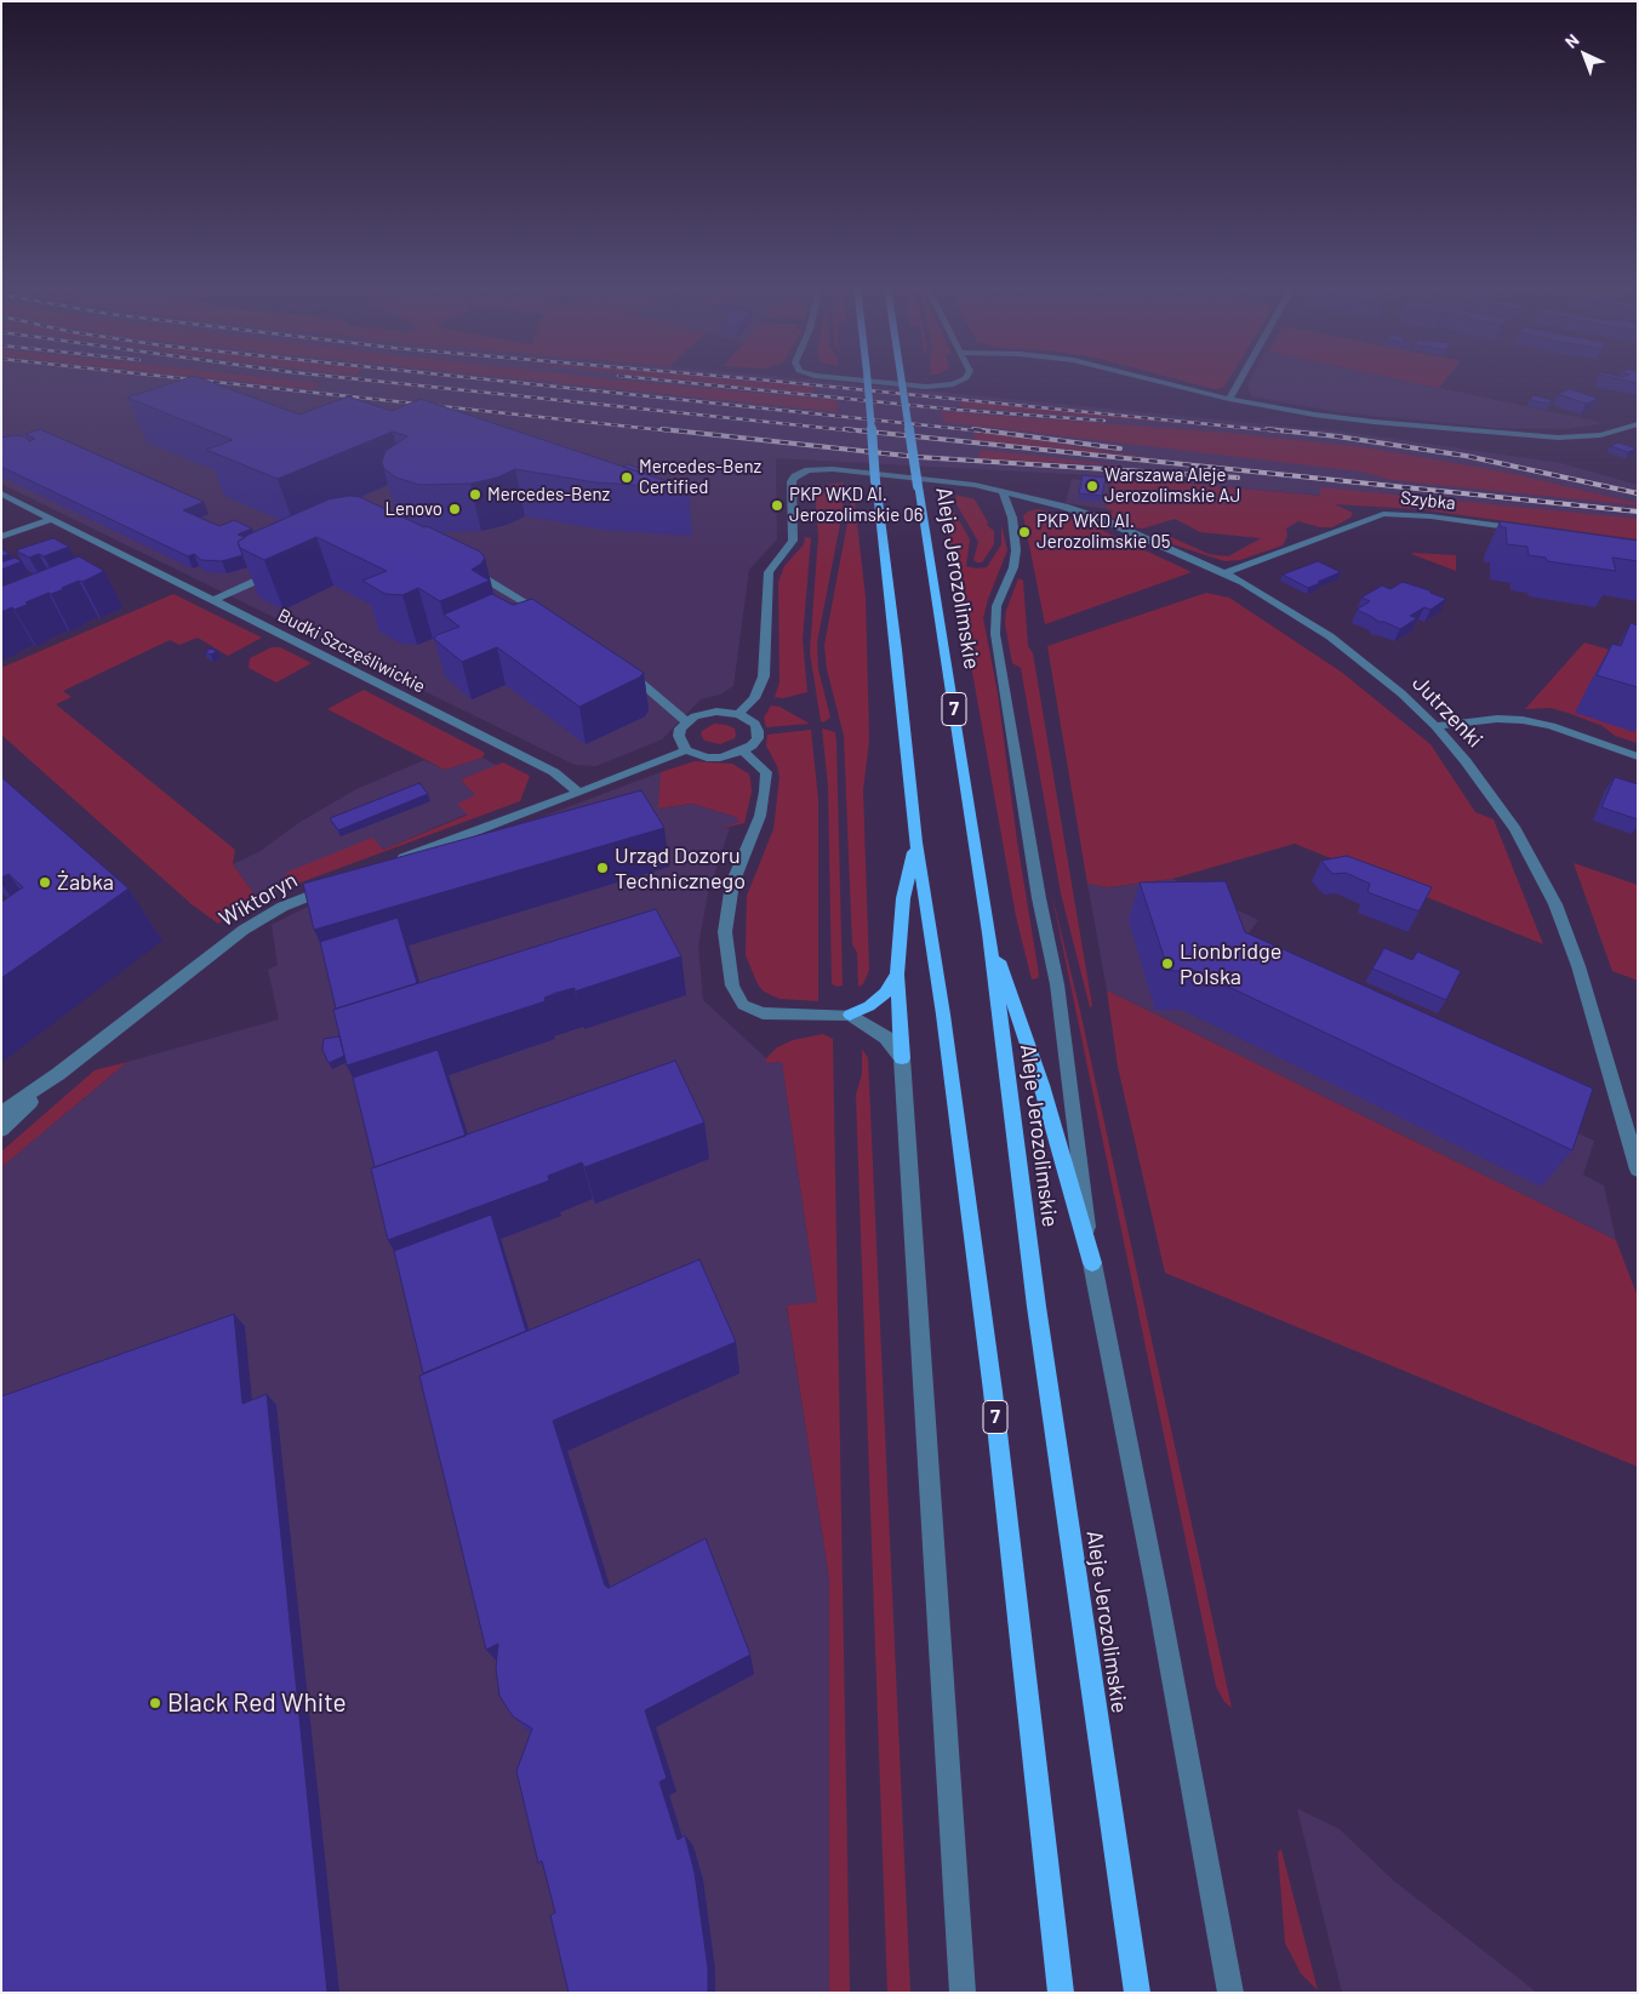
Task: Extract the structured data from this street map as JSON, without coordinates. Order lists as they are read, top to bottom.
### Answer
{
  "streets": {
    "main road": ["Aleje Jerozolimskie", "7"],
    "street": [
      "Szybka",
      "Budki Szczęśliwickie",
      "Jutrzenki",
      "Wiktoryn"
    ]
  },
  "crossings": [
    ["Szybka", "Jutrzenki"]
  ],
  "places": [
    "Mercedes-Benz Certified",
    "Warszawa Aleje Jerozolimskie AJ",
    "Mercedes-Benz",
    "PKP WKD Al. Jerozolimskie 06",
    "Lenovo",
    "PKP WKD Al. Jerozolimskie 05",
    "Urząd Dozoru Technicznego",
    "Żabka",
    "Lionbridge Polska",
    "Black Red White"
  ],
  "north": "top left"
}
